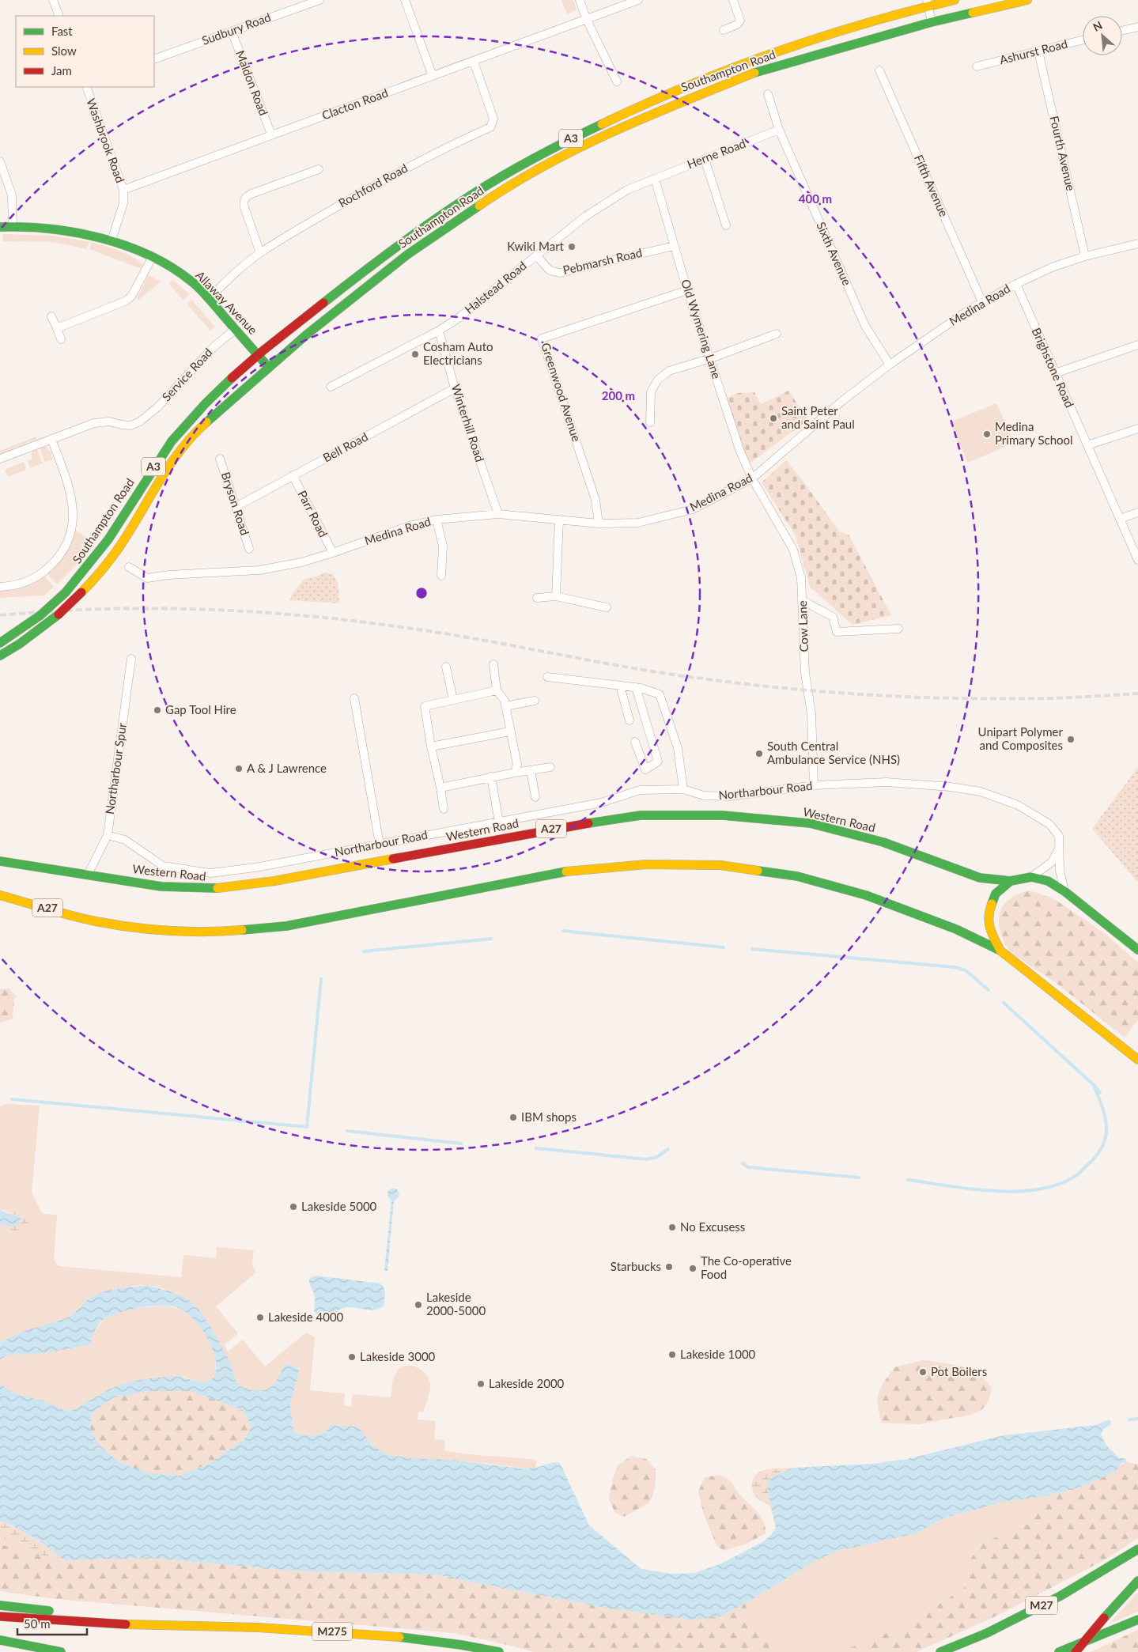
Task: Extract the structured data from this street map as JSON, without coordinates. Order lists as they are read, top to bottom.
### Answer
{
  "streets": {
    "main road": [
      "Southampton Road",
      "A3",
      "Allaway Avenue",
      "Western Road",
      "A27",
      "M27",
      "M275"
    ],
    "street": [
      "Sudbury Road",
      "Ashurst Road",
      "Maldon Road",
      "Clacton Road",
      "Washbrook Road",
      "Fourth Avenue",
      "Herne Road",
      "Rochford Road",
      "Fifth Avenue",
      "Sixth Avenue",
      "Pebmarsh Road",
      "Halstead Road",
      "Medina Road",
      "Old Wymering Lane",
      "Brighstone Road",
      "Service Road",
      "Greenwood Avenue",
      "Winterhill Road",
      "Bell Road",
      "Bryson Road",
      "Parr Road",
      "Cow Lane",
      "Northarbour Spur",
      "Northarbour Road"
    ]
  },
  "crossings": [
    ["Sudbury Road", "Maldon Road"],
    ["Ashurst Road", "Fourth Avenue"],
    ["Southampton Road", "Allaway Avenue"],
    ["Maldon Road", "Clacton Road"],
    ["Clacton Road", "Washbrook Road"],
    ["Clacton Road", "Rochford Road"],
    ["Washbrook Road", "Allaway Avenue"],
    ["Fourth Avenue", "Medina Road"],
    ["Herne Road", "Sixth Avenue"],
    ["Herne Road", "Halstead Road"],
    ["Herne Road", "Old Wymering Lane"],
    ["Rochford Road", "Allaway Avenue"],
    ["Fifth Avenue", "Medina Road"],
    ["Sixth Avenue", "Medina Road"],
    ["Pebmarsh Road", "Halstead Road"],
    ["Pebmarsh Road", "Old Wymering Lane"],
    ["Halstead Road", "Old Wymering Lane"],
    ["Halstead Road", "Winterhill Road"],
    ["Allaway Avenue", "Service Road"],
    ["Medina Road", "Old Wymering Lane"],
    ["Medina Road", "Brighstone Road"],
    ["Medina Road", "Greenwood Avenue"],
    ["Medina Road", "Winterhill Road"],
    ["Medina Road", "Parr Road"],
    ["Medina Road", "Cow Lane"],
    ["Old Wymering Lane", "Greenwood Avenue"],
    ["Old Wymering Lane", "Cow Lane"],
    ["Winterhill Road", "Bell Road"],
    ["Bell Road", "Bryson Road"],
    ["Bell Road", "Parr Road"],
    ["Cow Lane", "Northarbour Road"],
    ["Northarbour Spur", "Northarbour Road"],
    ["Northarbour Spur", "Western Road"]
  ],
  "places": [
    "Kwiki Mart",
    "Cosham Auto Electricians",
    "Saint Peter and Saint Paul",
    "Medina Primary School",
    "Gap Tool Hire",
    "Unipart Polymer and Composites",
    "South Central Ambulance Service (NHS)",
    "A & J Lawrence",
    "IBM shops",
    "Lakeside 5000",
    "No Excusess",
    "Starbucks",
    "The Co-operative Food",
    "Lakeside 2000-5000",
    "Lakeside 4000",
    "Lakeside 1000",
    "Lakeside 3000",
    "Pot Boilers",
    "Lakeside 2000"
  ],
  "legend": ["Fast", "Slow", "Jam"],
  "scale_bar": "50 m",
  "north": "top left",
  "rings": ["400 m", "200 m"]
}
